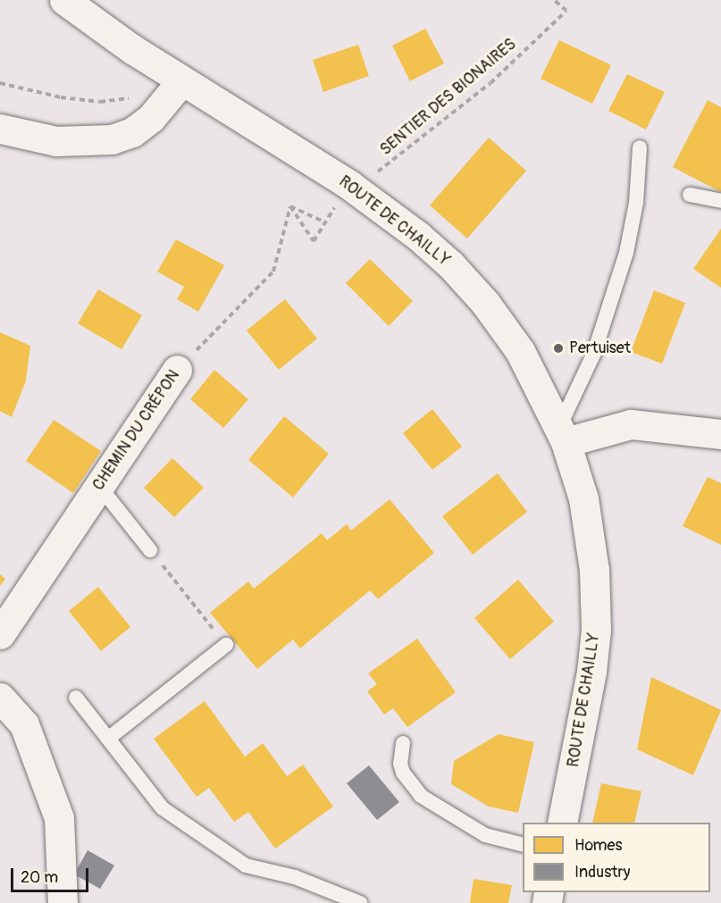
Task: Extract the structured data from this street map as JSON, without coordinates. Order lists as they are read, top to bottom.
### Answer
{
  "streets": {
    "main road": ["ROUTE DE CHAILLY", "CHEMIN DU CRÉPON"],
    "path": ["SENTIER DES BIONAIRES"]
  },
  "crossings": [
    ["SENTIER DES BIONAIRES", "ROUTE DE CHAILLY"]
  ],
  "places": ["Pertuiset"],
  "legend": ["Homes", "Industry"],
  "scale_bar": "20 m"
}
